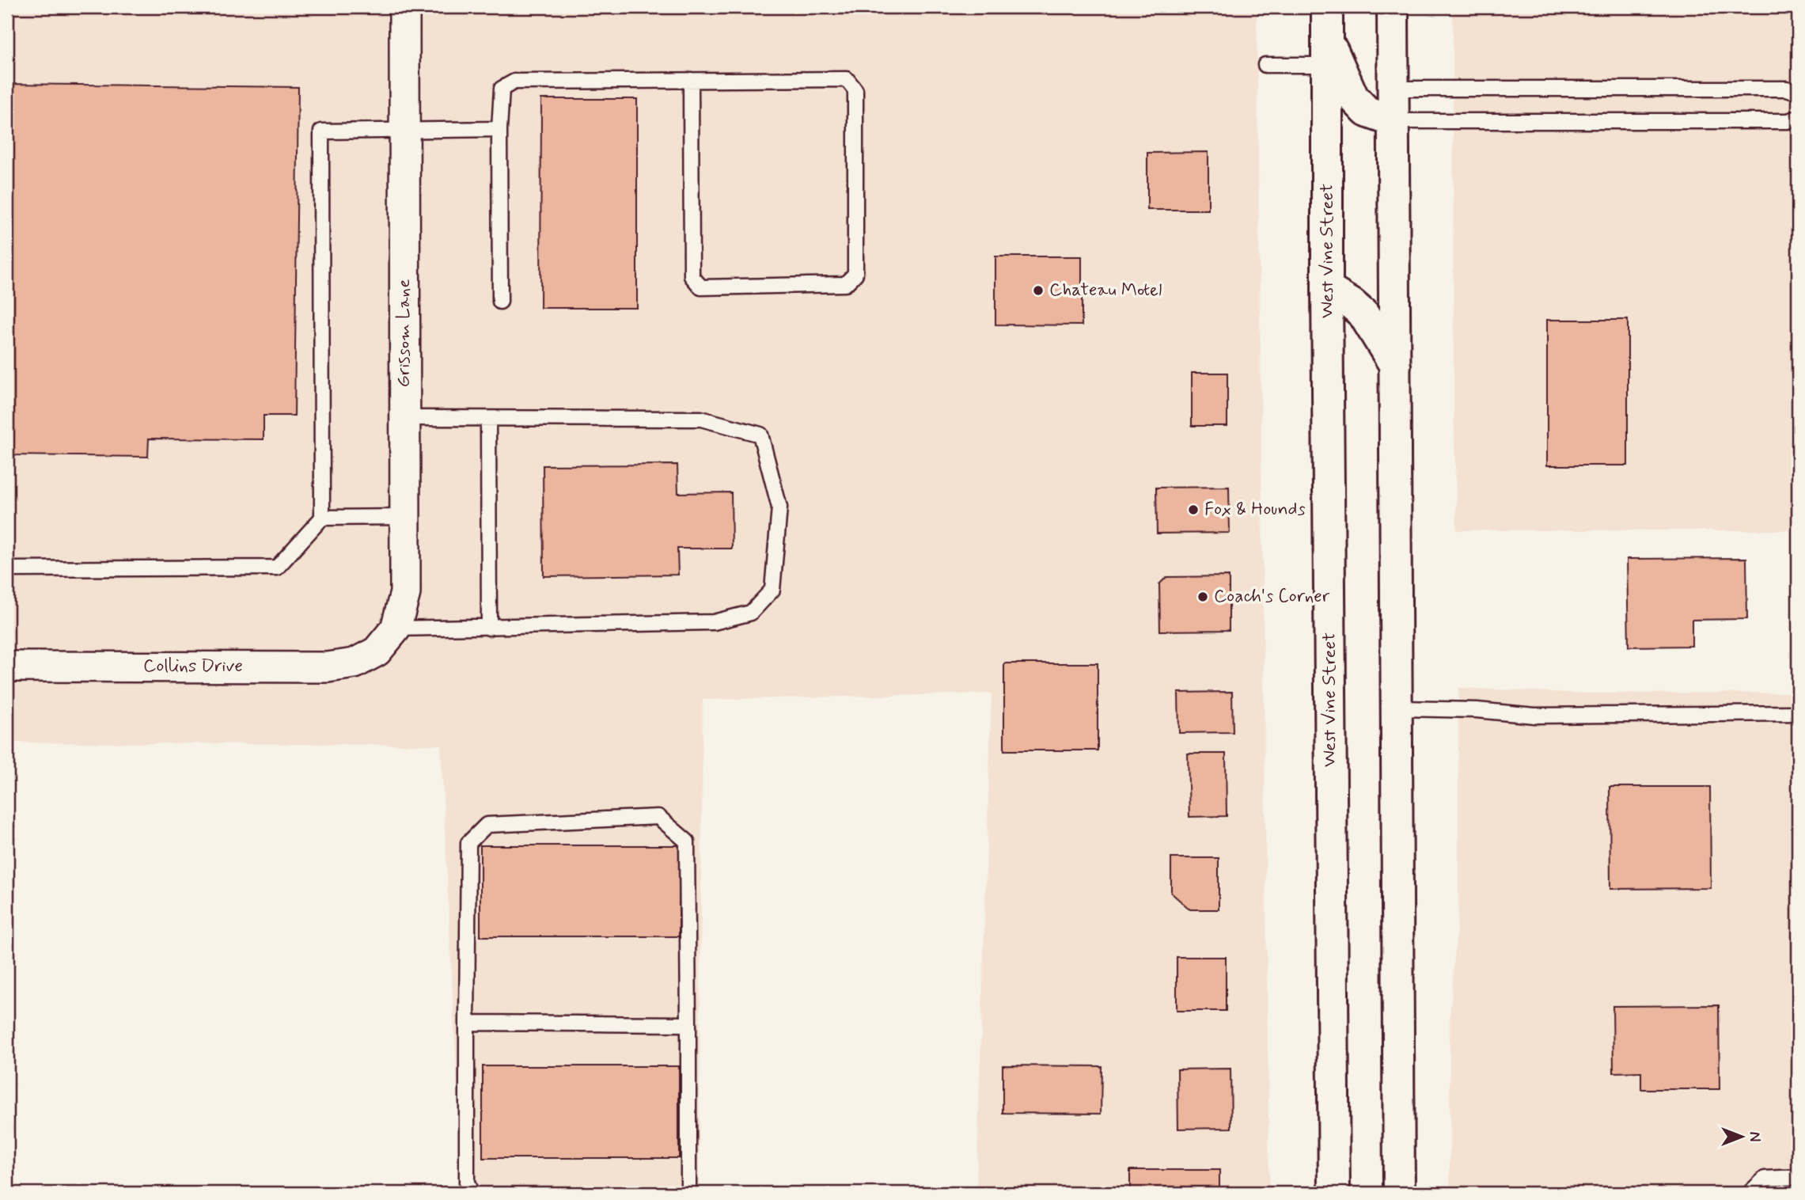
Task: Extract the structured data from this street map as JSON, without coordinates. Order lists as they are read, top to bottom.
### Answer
{
  "streets": {
    "highway": ["West Vine Street"],
    "street": ["Grissom Lane", "Collins Drive"]
  },
  "crossings": [
    ["Grissom Lane", "Collins Drive"]
  ],
  "places": ["Chateau Motel", "Fox & Hounds", "Coach's Corner"],
  "north": "right"
}
